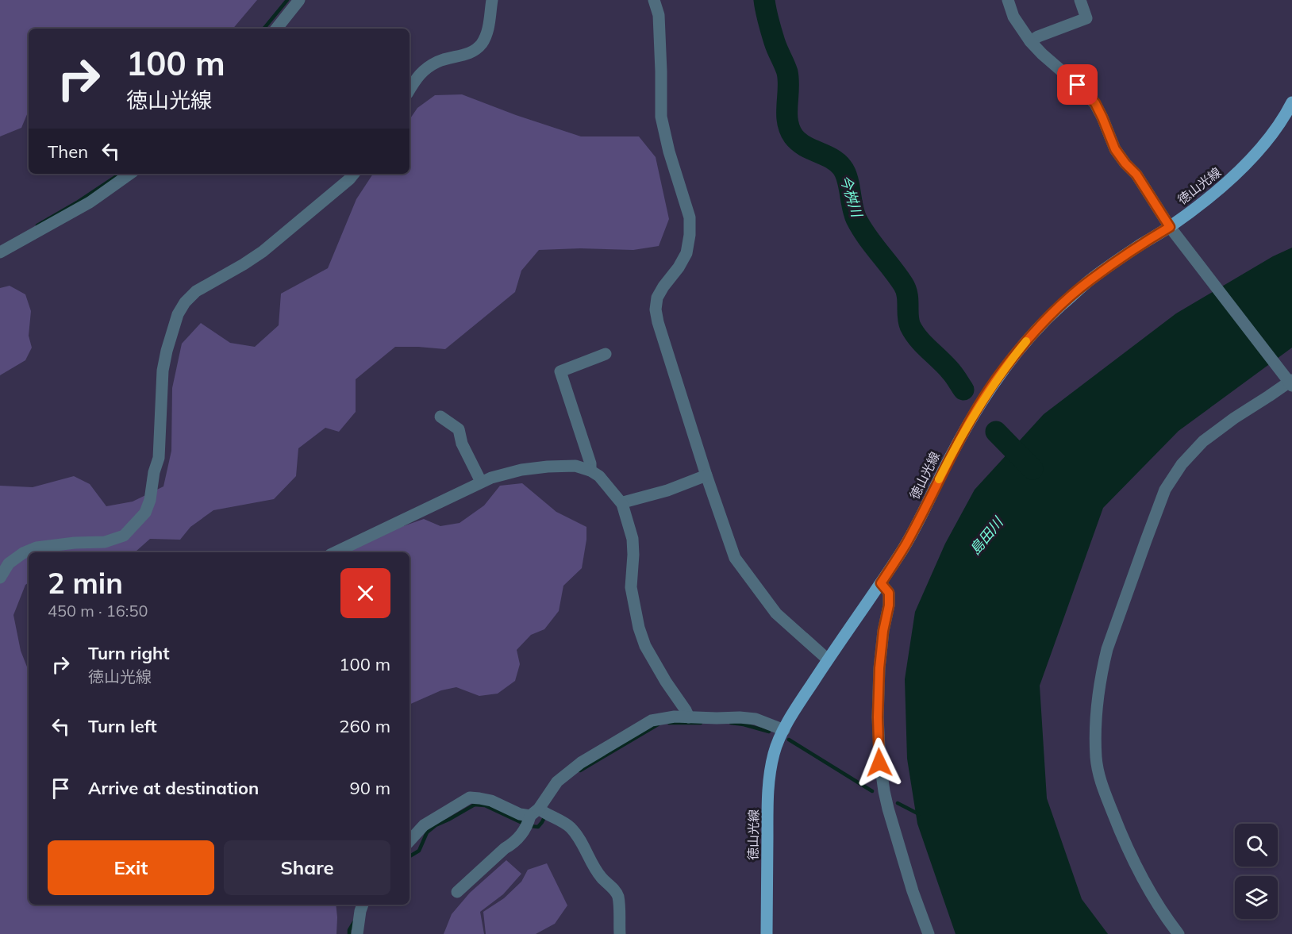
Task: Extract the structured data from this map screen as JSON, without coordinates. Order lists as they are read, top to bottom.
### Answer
{
  "streets": {
    "main road": ["徳山光線"]
  },
  "water": ["今桝川", "島田川"],
  "page": {
    "turn": ["100 m", "徳山光線"],
    "then": "Then",
    "heading": ["2 min", "450 m · 16:50"],
    "list": [
      {
        "name": "Turn right",
        "note": "徳山光線",
        "value": "100 m"
      },
      {
        "name": "Turn left",
        "value": "260 m"
      },
      {
        "name": "Arrive at destination",
        "value": "90 m"
      }
    ],
    "buttons": ["Exit", "Share"]
  }
}
